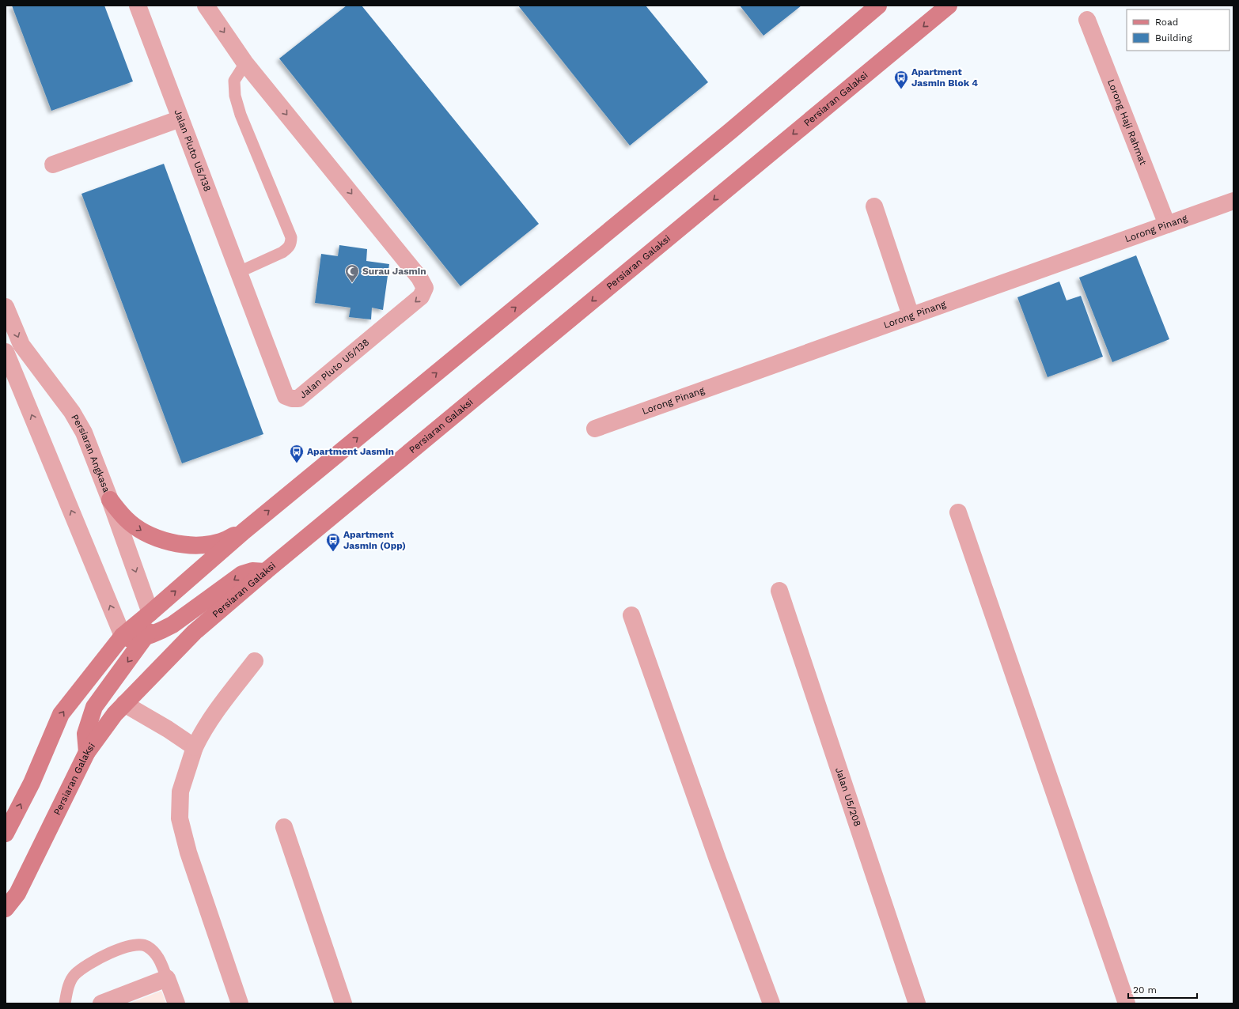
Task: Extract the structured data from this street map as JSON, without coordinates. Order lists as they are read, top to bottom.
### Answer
{
  "streets": {
    "main road": ["Persiaran Galaksi"],
    "street": [
      "Lorong Haji Rahmat",
      "Jalan Pluto U5/138",
      "Lorong Pinang",
      "Persiaran Angkasa",
      "Jalan U5/208"
    ]
  },
  "crossings": [
    ["Lorong Haji Rahmat", "Lorong Pinang"]
  ],
  "places": {
    "bus stop": ["Apartment Jasmin Blok 4", "Apartment Jasmin", "Apartment Jasmin (Opp)"],
    "mosque": ["Surau Jasmin"]
  },
  "legend": ["Road", "Building"],
  "scale_bar": "20 m"
}
